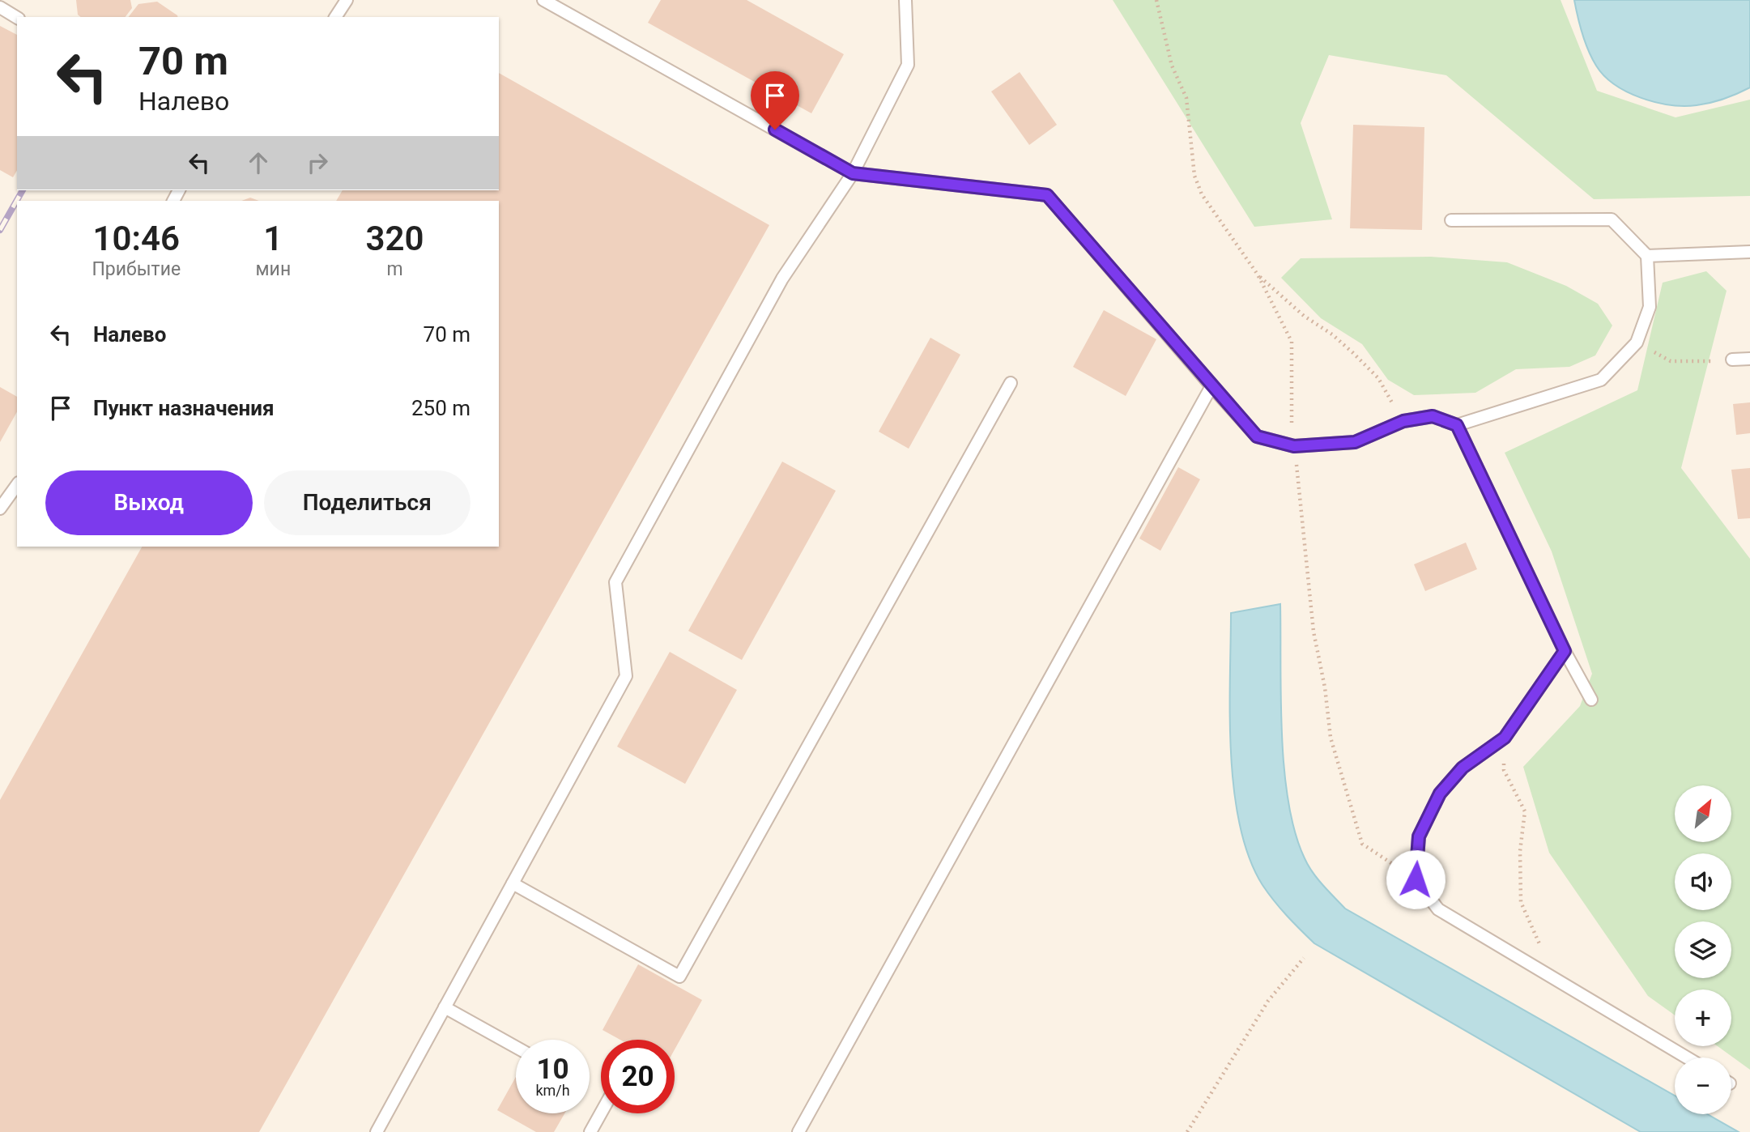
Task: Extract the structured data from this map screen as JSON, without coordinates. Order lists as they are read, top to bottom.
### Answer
{
  "north": "top right",
  "page": {
    "turn": ["70 m", "Налево"],
    "eta": [
      "10:46",
      "Прибытие",
      "1",
      "мин",
      "320",
      "m"
    ],
    "list": [
      {
        "name": "Налево",
        "value": "70 m"
      },
      {
        "name": "Пункт назначения",
        "value": "250 m"
      }
    ],
    "buttons": ["Выход", "Поделиться"],
    "map_buttons": ["+", "−"],
    "speed": "10 km/h",
    "limit": "20"
  }
}
